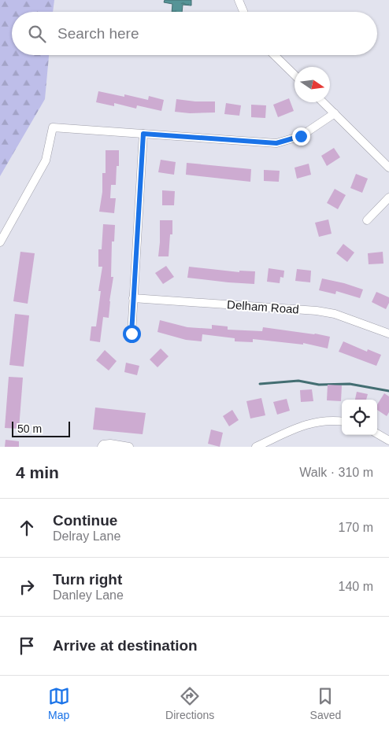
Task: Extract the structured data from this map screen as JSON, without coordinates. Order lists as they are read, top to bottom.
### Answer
{
  "streets": {
    "street": ["Delham Road"]
  },
  "scale_bar": "50 m",
  "north": "right",
  "page": {
    "search": "Search here",
    "scale": "50 m",
    "heading": ["4 min", "Walk · 310 m"],
    "list": [
      ["Continue", "Delray Lane", "170 m"],
      ["Turn right", "Danley Lane", "140 m"],
      "Arrive at destination"
    ],
    "nav": ["Map", "Directions", "Saved"]
  }
}
